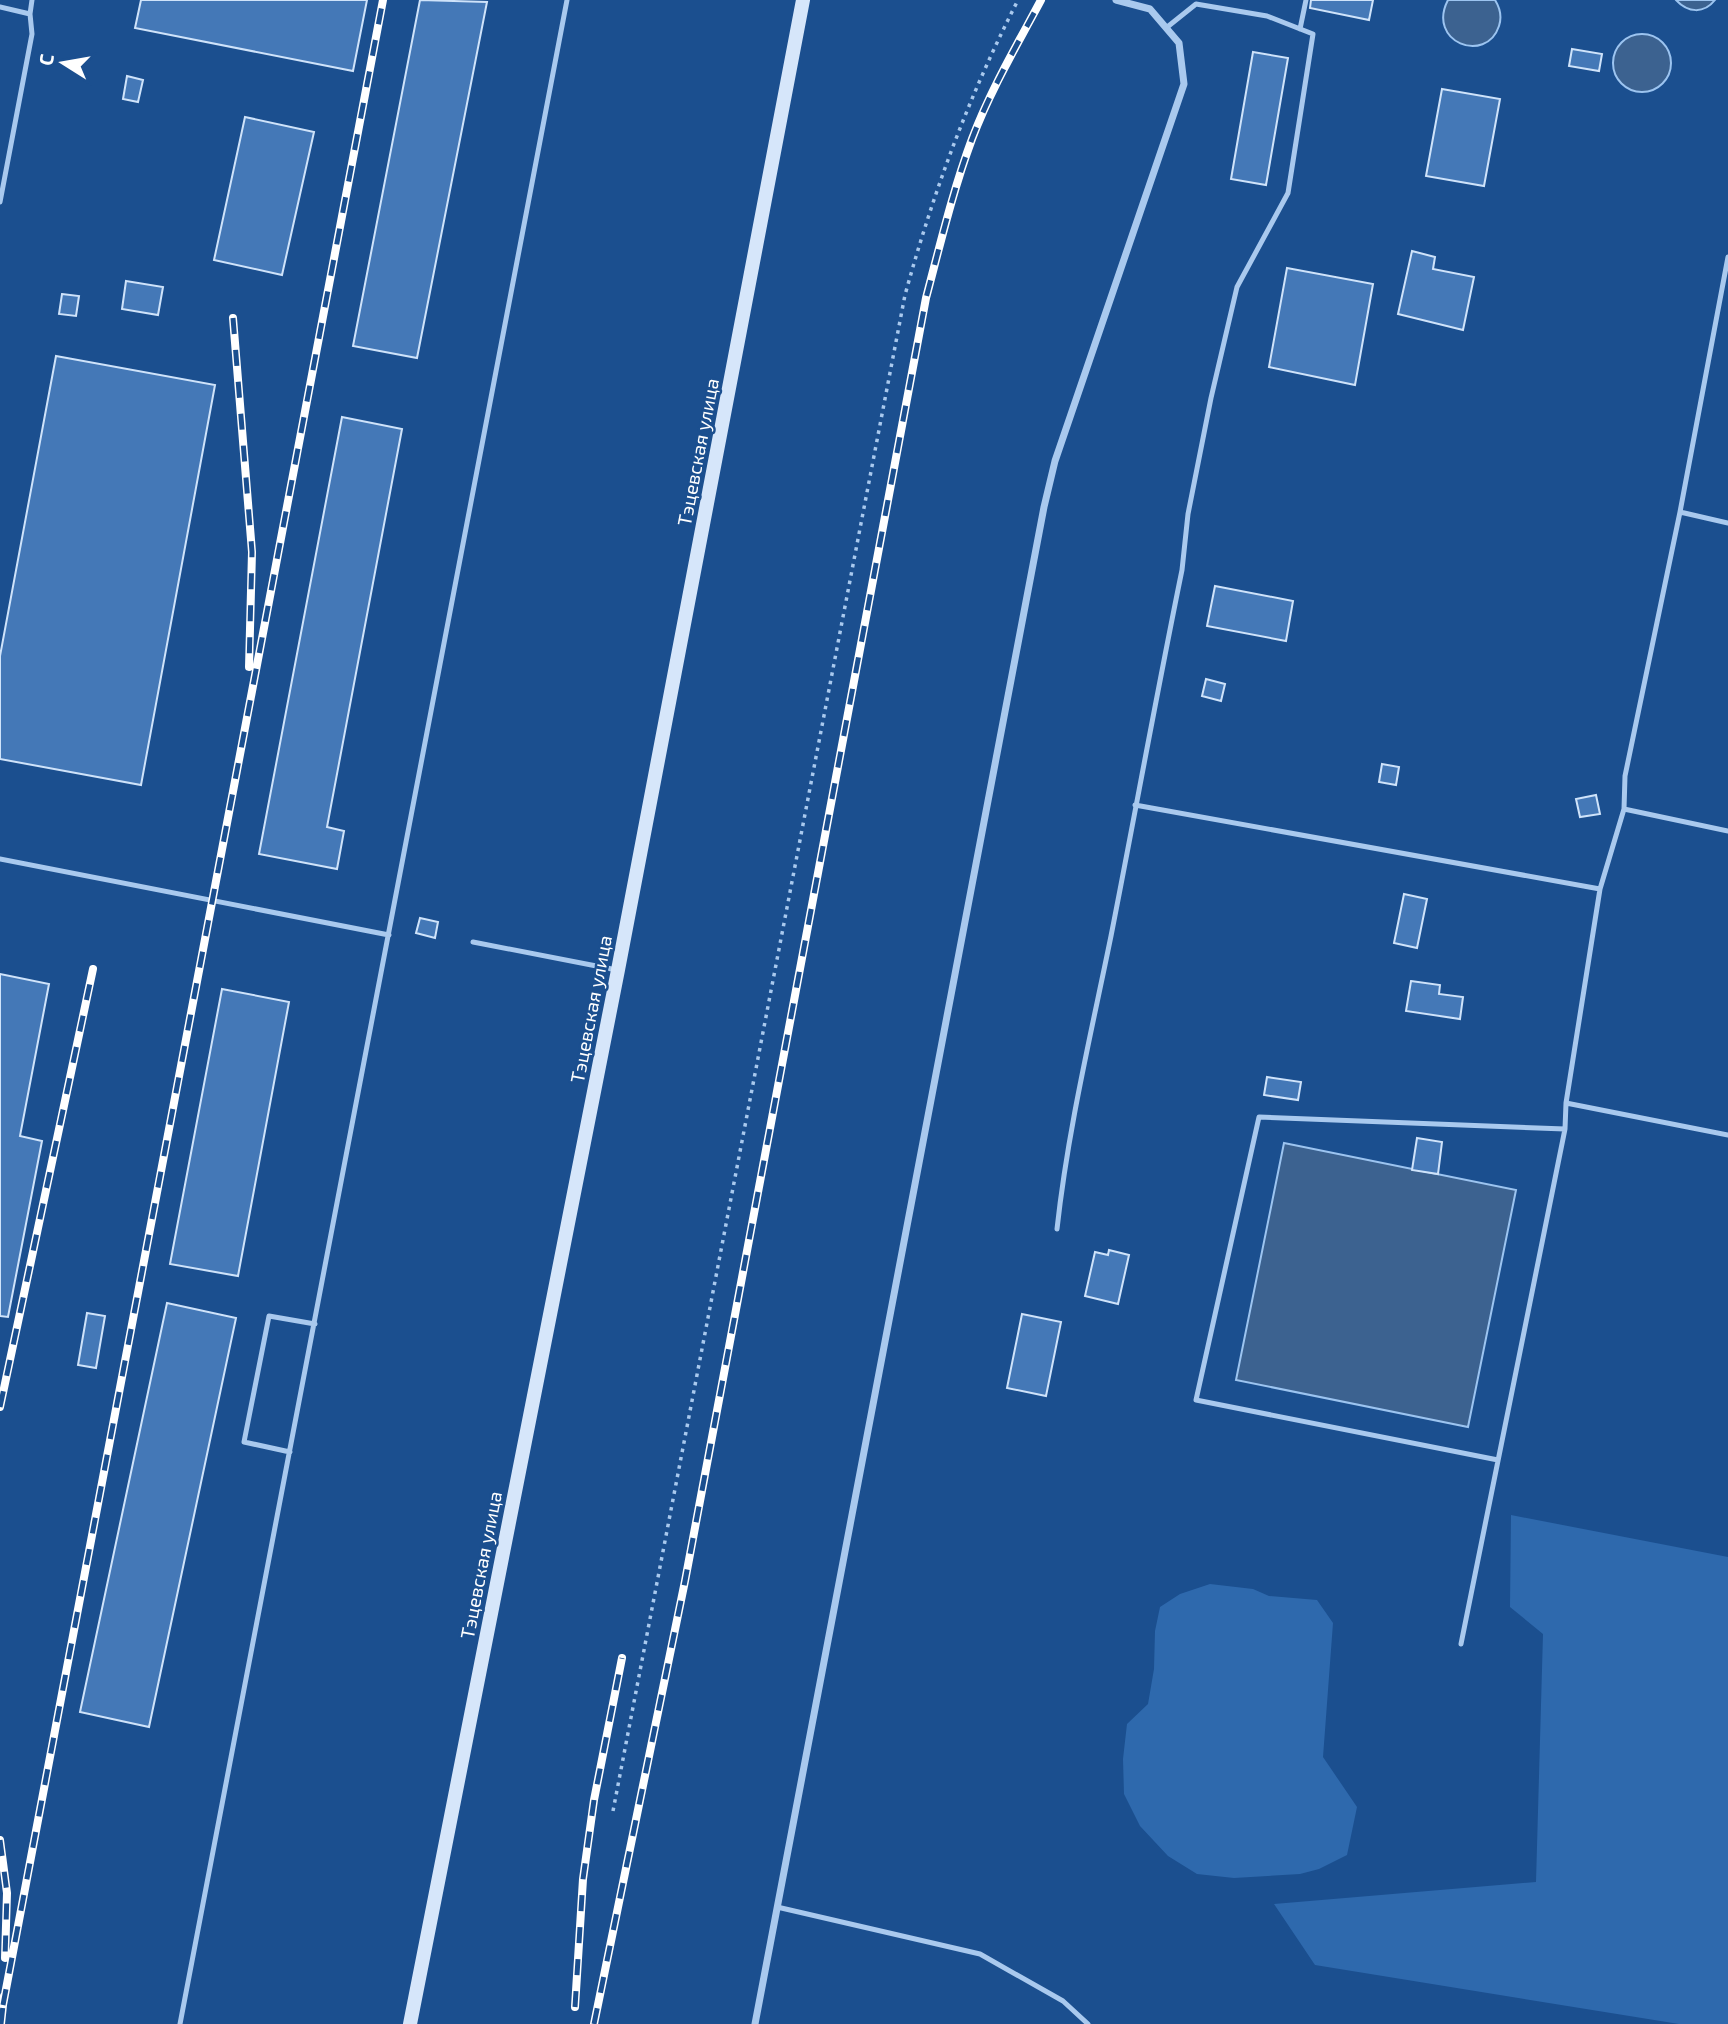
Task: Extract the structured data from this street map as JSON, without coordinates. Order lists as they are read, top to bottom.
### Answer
{
  "streets": {
    "street": ["Тэцевская улица"]
  },
  "north": "left"
}
